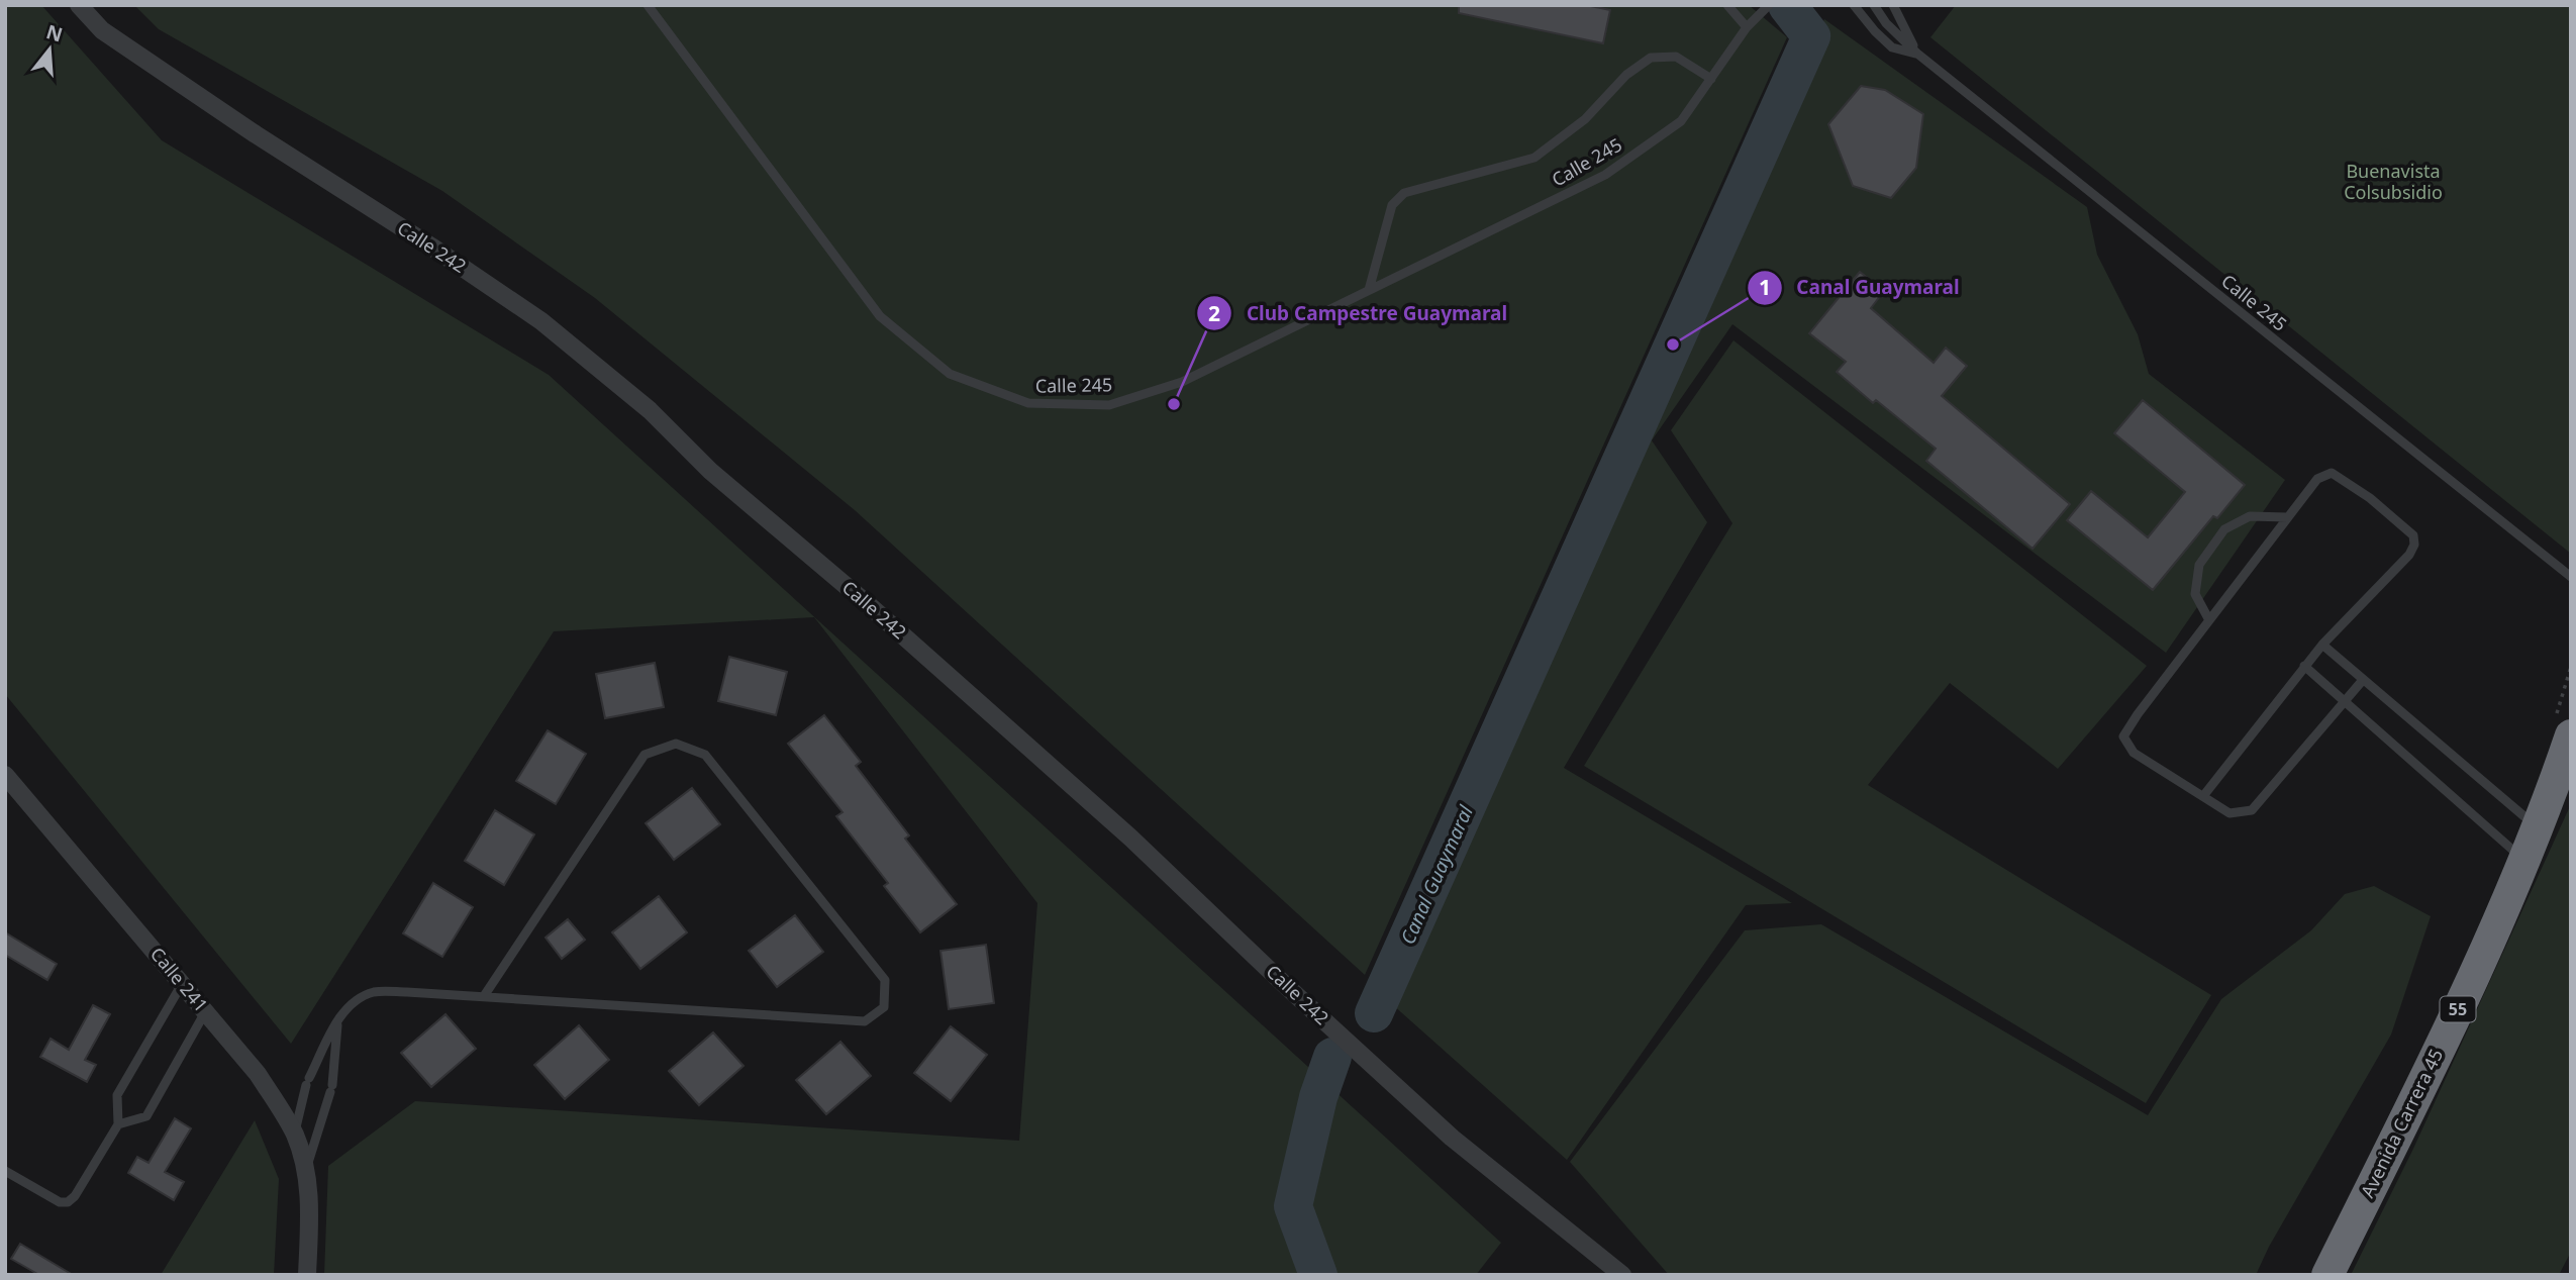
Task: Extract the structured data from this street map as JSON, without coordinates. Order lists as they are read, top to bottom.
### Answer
{
  "streets": {
    "highway": ["55", "Avenida Carrera 45"],
    "street": ["Calle 242", "Calle 241"],
    "lane": ["Calle 245"]
  },
  "water": ["Canal Guaymaral"],
  "parks": ["Buenavista Colsubsidio"],
  "places": ["Canal Guaymaral", "Club Campestre Guaymaral"],
  "north": "top"
}
